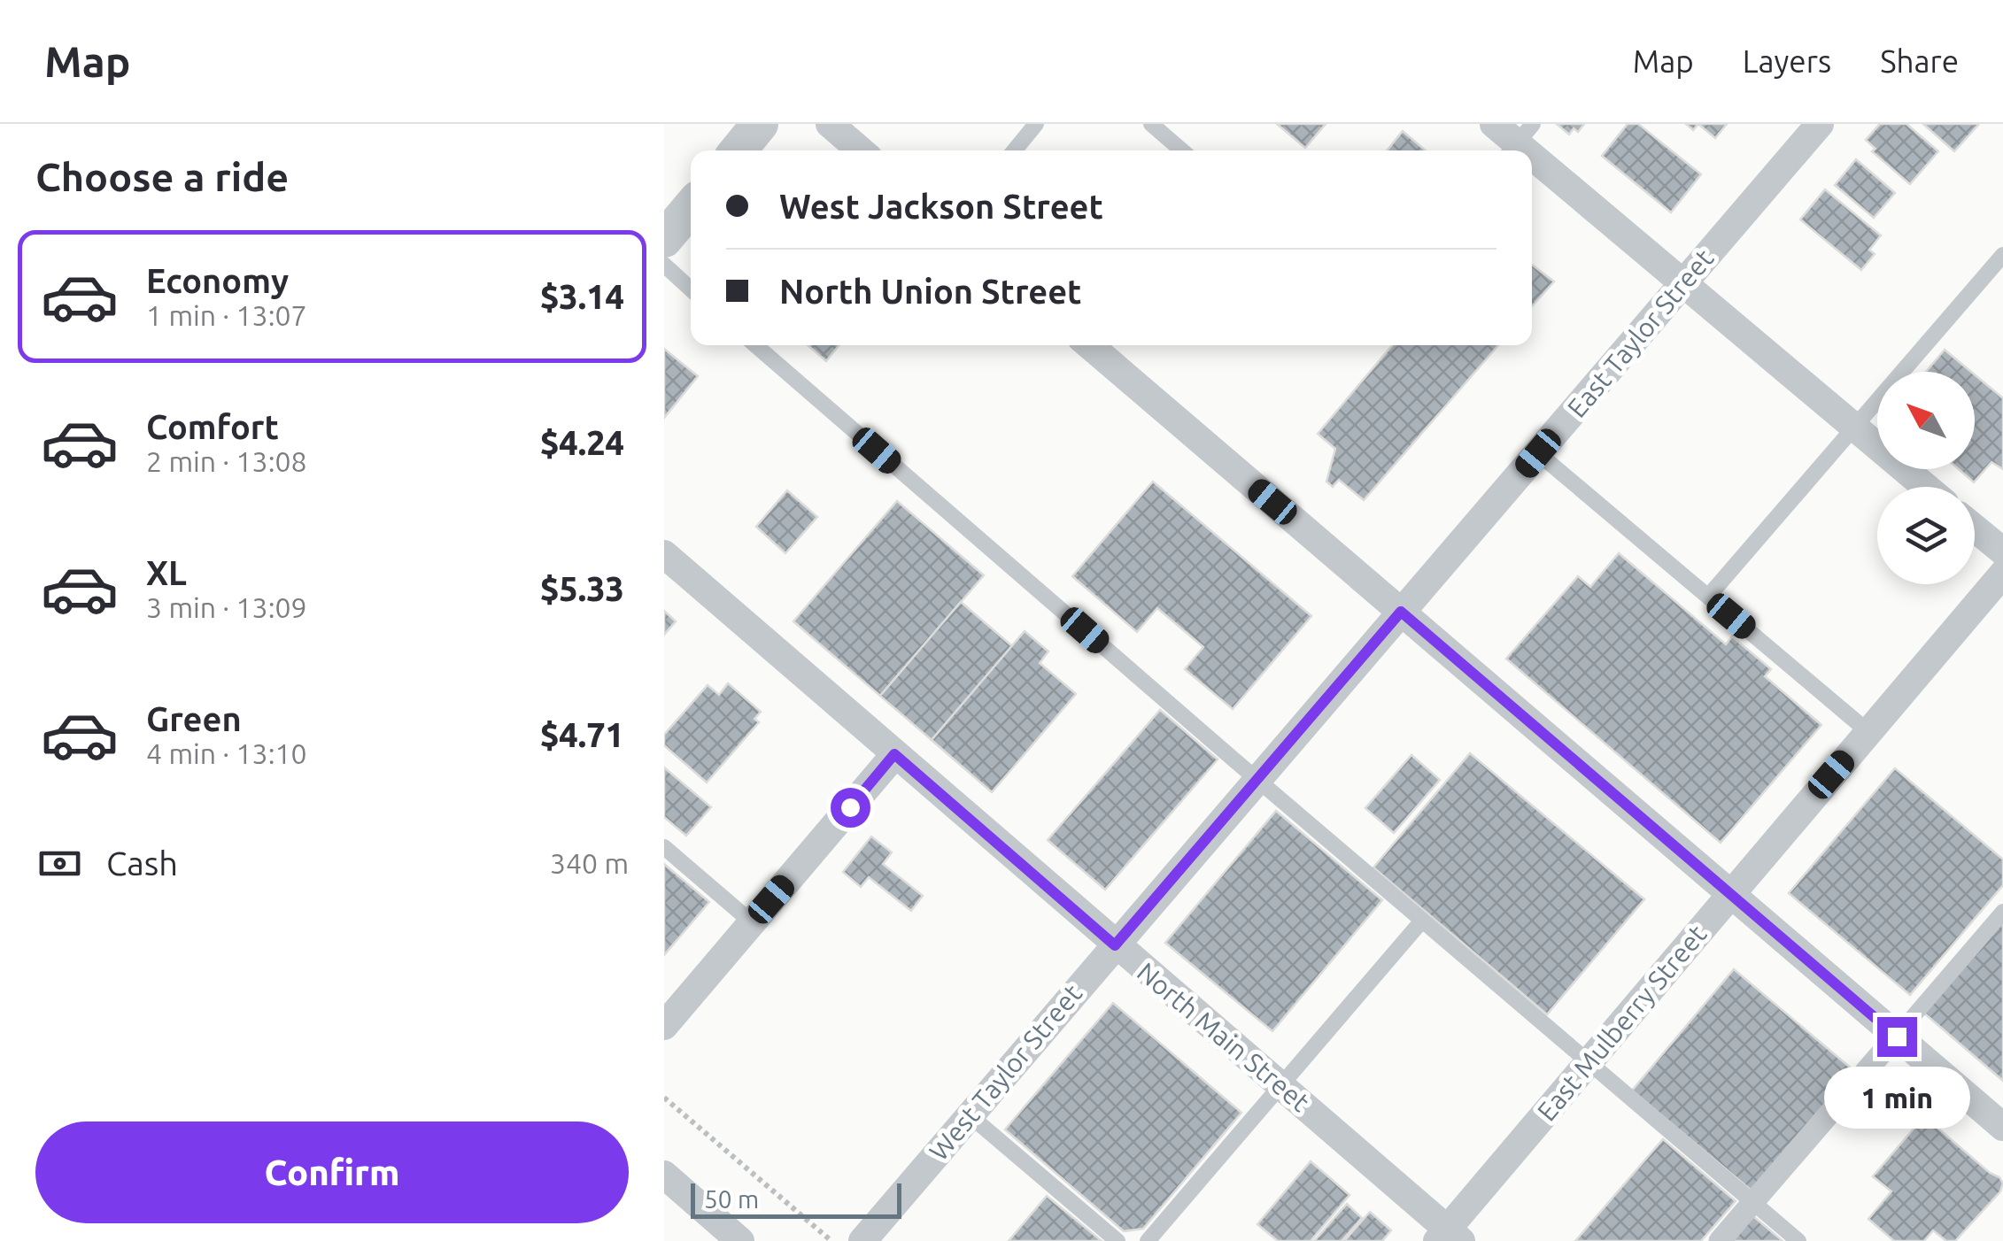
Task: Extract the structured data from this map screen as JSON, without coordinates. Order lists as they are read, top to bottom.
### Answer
{
  "streets": {
    "street": [
      "East Taylor Street",
      "East Mulberry Street",
      "North Main Street",
      "West Taylor Street"
    ]
  },
  "crossings": [
    ["East Taylor Street", "North Main Street"],
    ["East Taylor Street", "West Taylor Street"],
    ["East Mulberry Street", "North Main Street"],
    ["North Main Street", "West Taylor Street"]
  ],
  "scale_bar": "50 m",
  "north": "top left",
  "page": {
    "header": "Map",
    "nav": ["Map", "Layers", "Share"],
    "heading": "Choose a ride",
    "banner": ["West Jackson Street", "North Union Street"],
    "list": [
      {
        "name": "Economy",
        "note": "1 min · 13:07",
        "value": "$3.14"
      },
      {
        "name": "Comfort",
        "note": "2 min · 13:08",
        "value": "$4.24"
      },
      {
        "name": "XL",
        "note": "3 min · 13:09",
        "value": "$5.33"
      },
      {
        "name": "Green",
        "note": "4 min · 13:10",
        "value": "$4.71"
      }
    ],
    "pay": ["Cash", "340 m"],
    "bubble": "1 min",
    "buttons": "Confirm",
    "scale": "50 m"
  }
}
